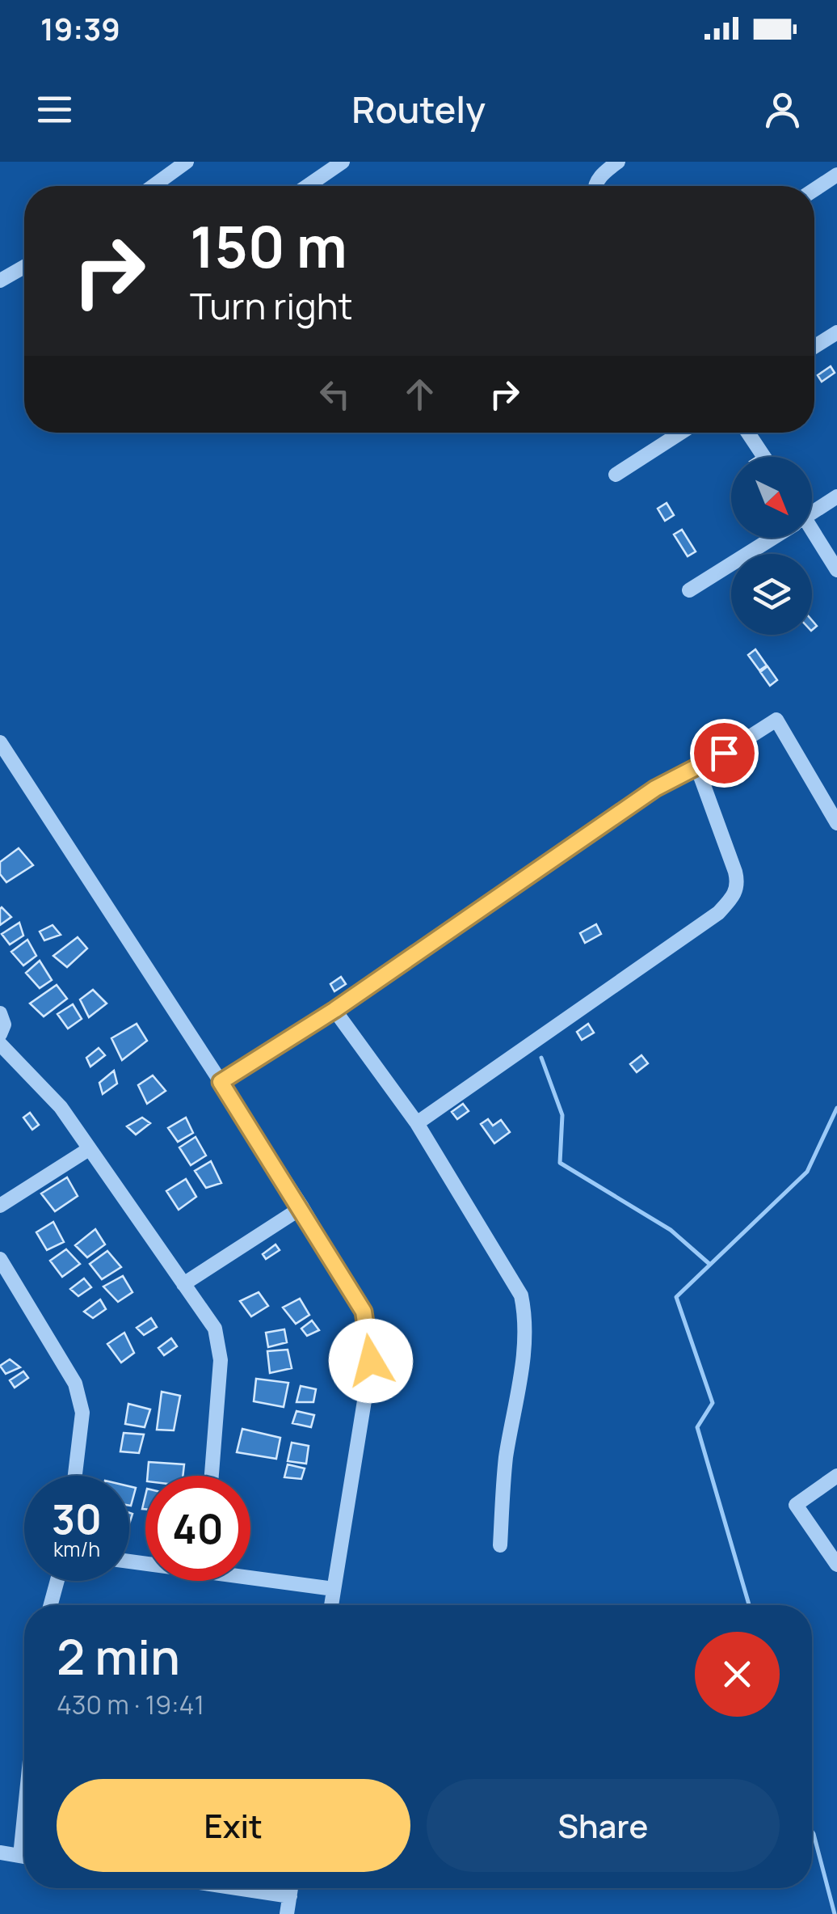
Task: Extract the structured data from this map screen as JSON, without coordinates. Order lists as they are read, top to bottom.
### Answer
{
  "north": "bottom right",
  "page": {
    "status": "19:39",
    "header": "Routely",
    "turn": ["150 m", "Turn right"],
    "speed": "30 km/h",
    "limit": "40",
    "heading": ["2 min", "430 m · 19:41"],
    "buttons": ["Exit", "Share"]
  }
}
